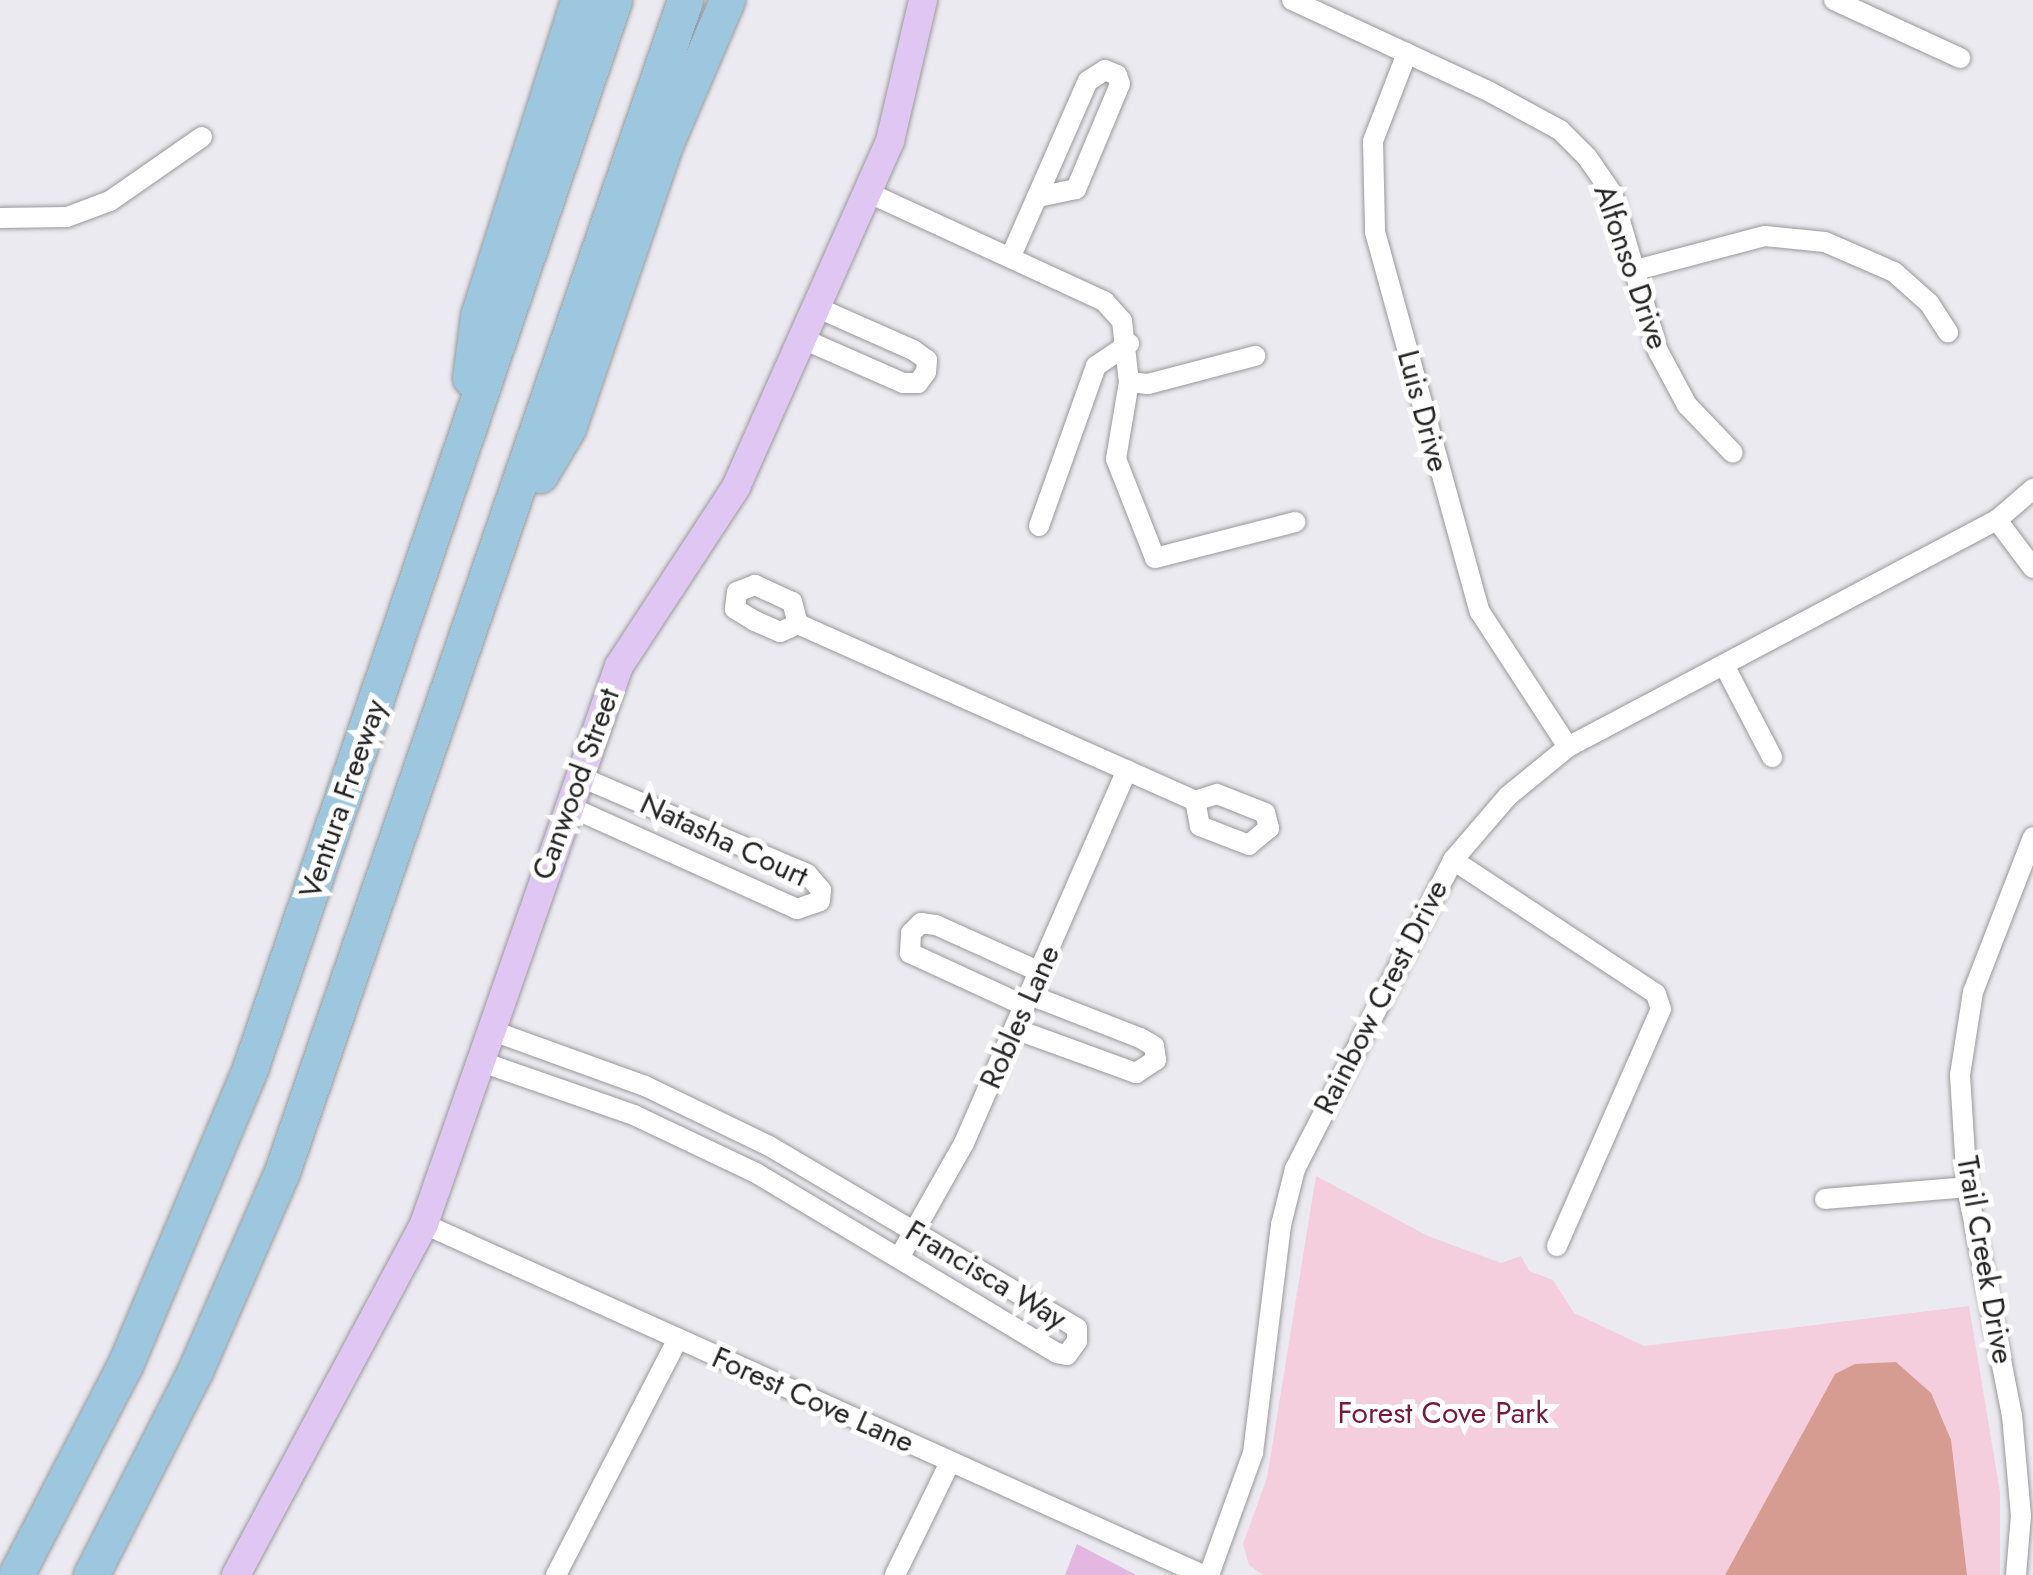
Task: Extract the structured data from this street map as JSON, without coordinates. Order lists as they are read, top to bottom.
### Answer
{
  "streets": {
    "highway": ["Ventura Freeway"],
    "street": [
      "Alfonso Drive",
      "Luis Drive",
      "Canwood Street",
      "Natasha Court",
      "Rainbow Crest Drive",
      "Robles Lane",
      "Trail Creek Drive",
      "Francisca Way",
      "Forest Cove Lane"
    ]
  },
  "crossings": [
    ["Alfonso Drive", "Luis Drive"],
    ["Luis Drive", "Rainbow Crest Drive"],
    ["Canwood Street", "Natasha Court"],
    ["Canwood Street", "Francisca Way"],
    ["Canwood Street", "Forest Cove Lane"],
    ["Rainbow Crest Drive", "Forest Cove Lane"],
    ["Robles Lane", "Francisca Way"]
  ],
  "parks": ["Forest Cove Park"]
}
